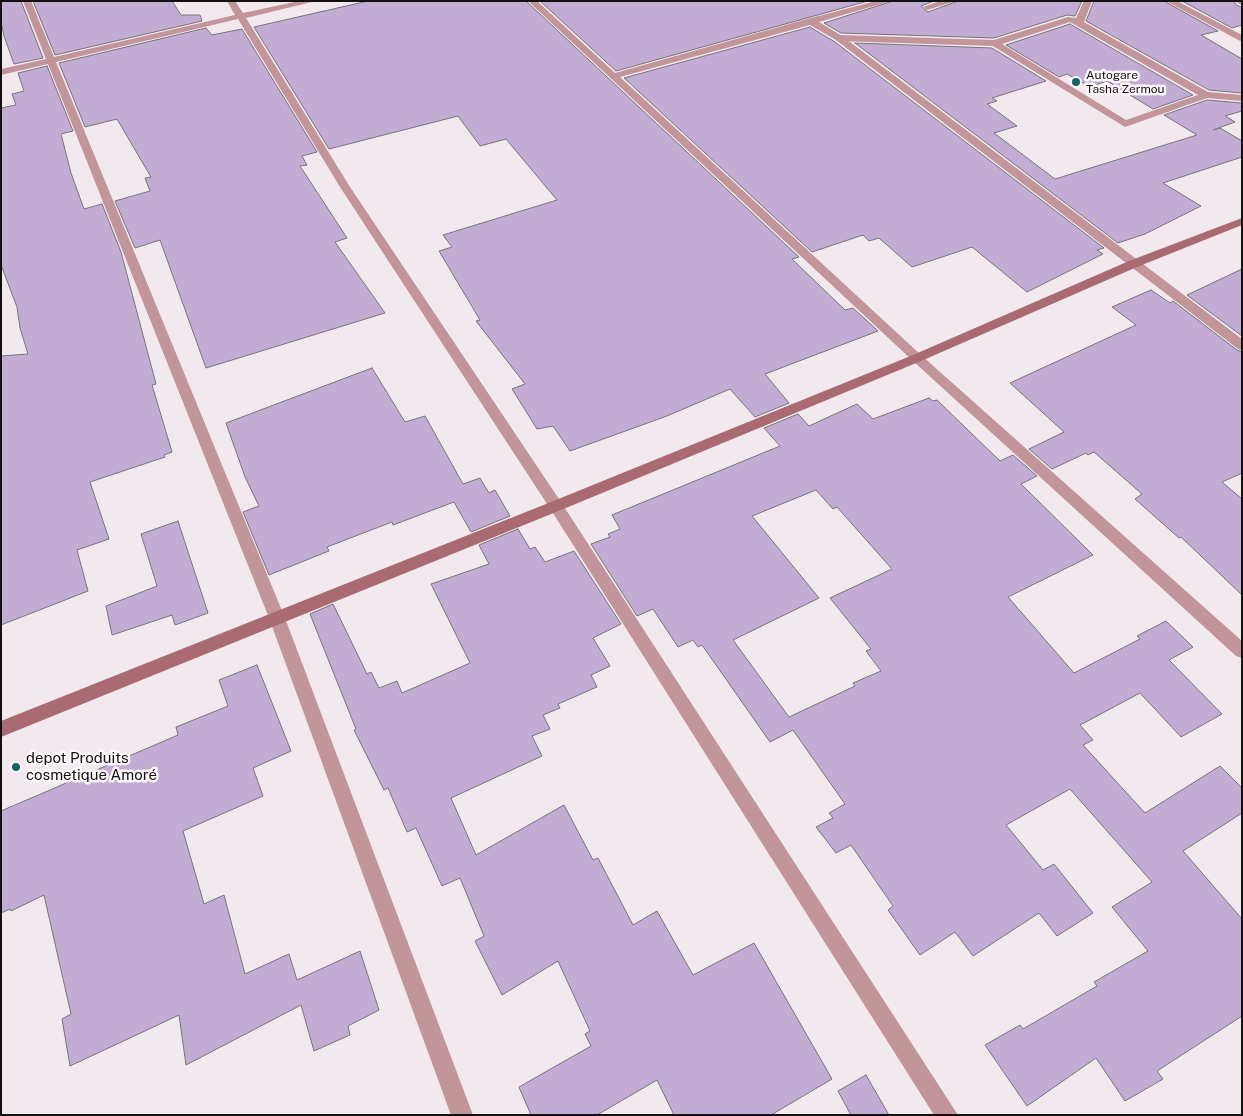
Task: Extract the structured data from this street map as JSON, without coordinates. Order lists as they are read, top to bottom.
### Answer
{
  "places": ["Autogare Tasha Zermou", "depot Produits cosmetique Amoré"]
}
